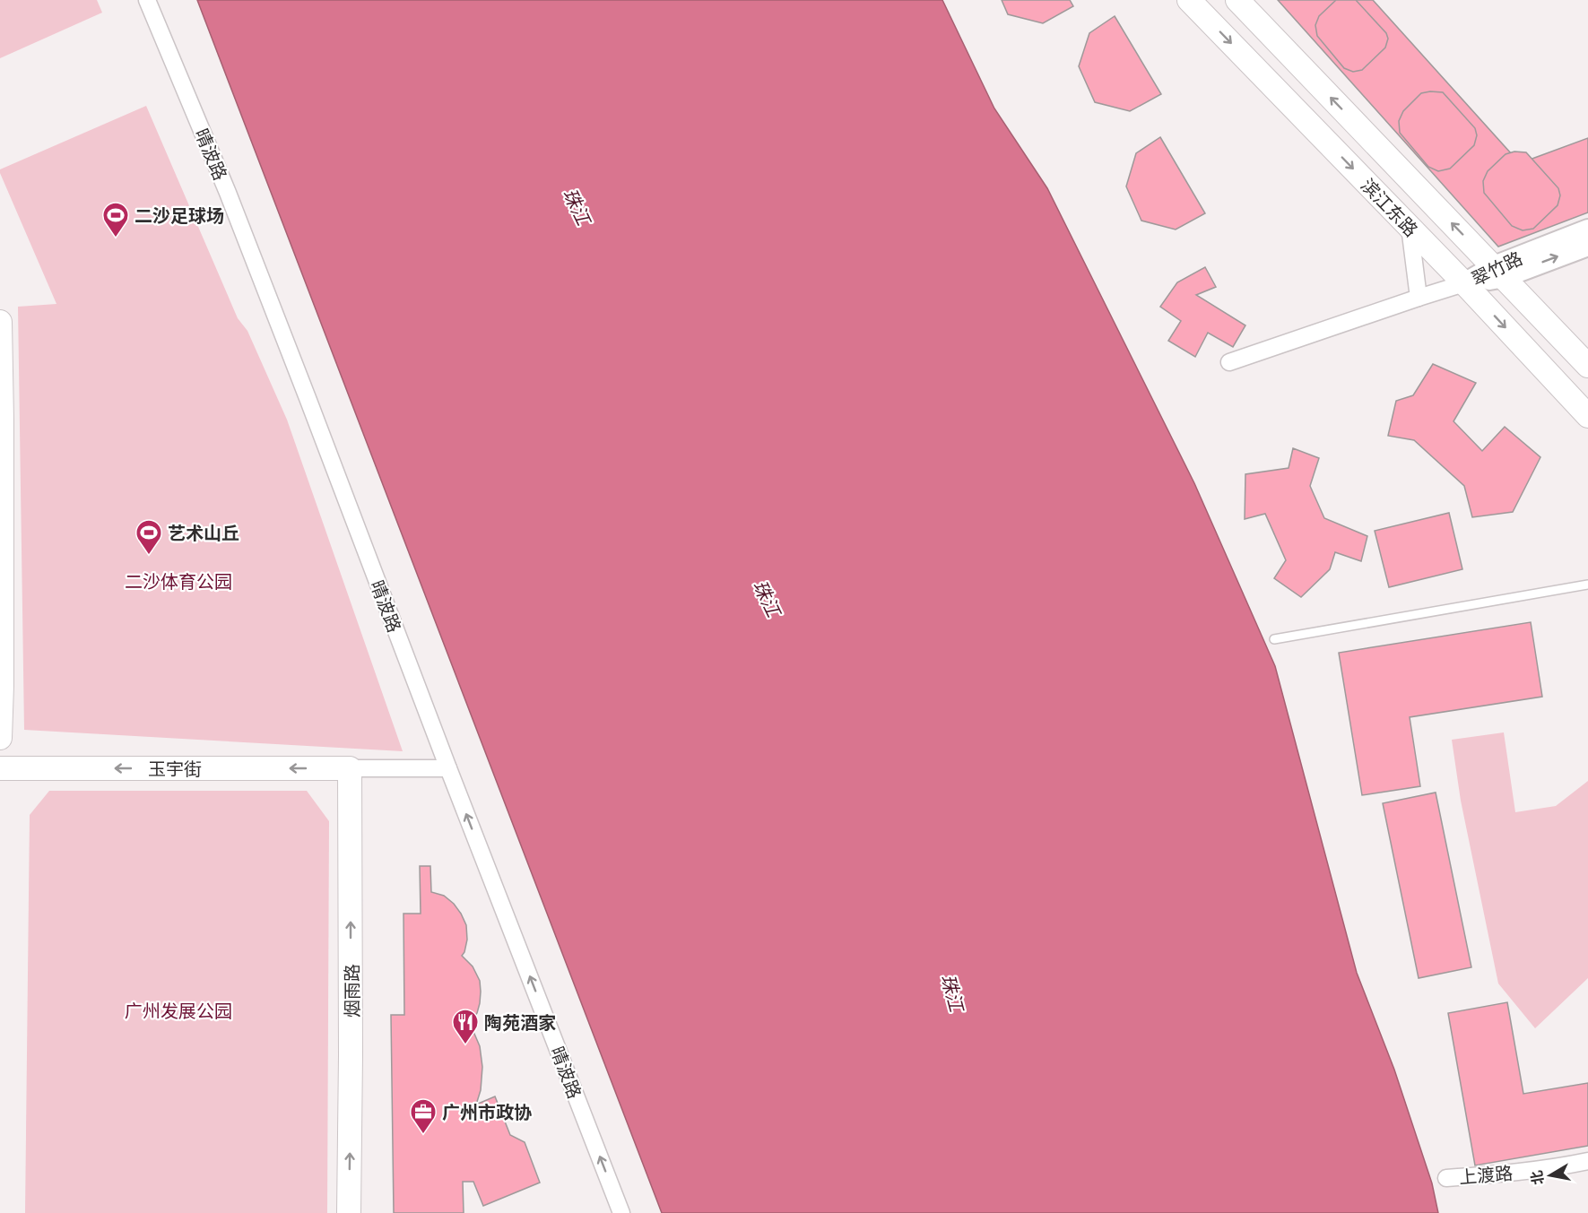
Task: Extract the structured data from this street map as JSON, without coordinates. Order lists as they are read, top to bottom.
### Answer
{
  "streets": {
    "main road": ["滨江东路", "玉宇街", "烟雨路"],
    "street": ["晴波路", "翠竹路", "上渡路"]
  },
  "crossings": [
    ["滨江东路", "翠竹路"],
    ["玉宇街", "烟雨路"]
  ],
  "one_way": ["晴波路", "玉宇街", "烟雨路"],
  "water": ["珠江"],
  "parks": ["二沙体育公园", "广州发展公园"],
  "places": {
    "sports": ["二沙足球场", "艺术山丘"],
    "restaurant": ["陶苑酒家"],
    "office": ["广州市政协"]
  },
  "north": "left"
}
